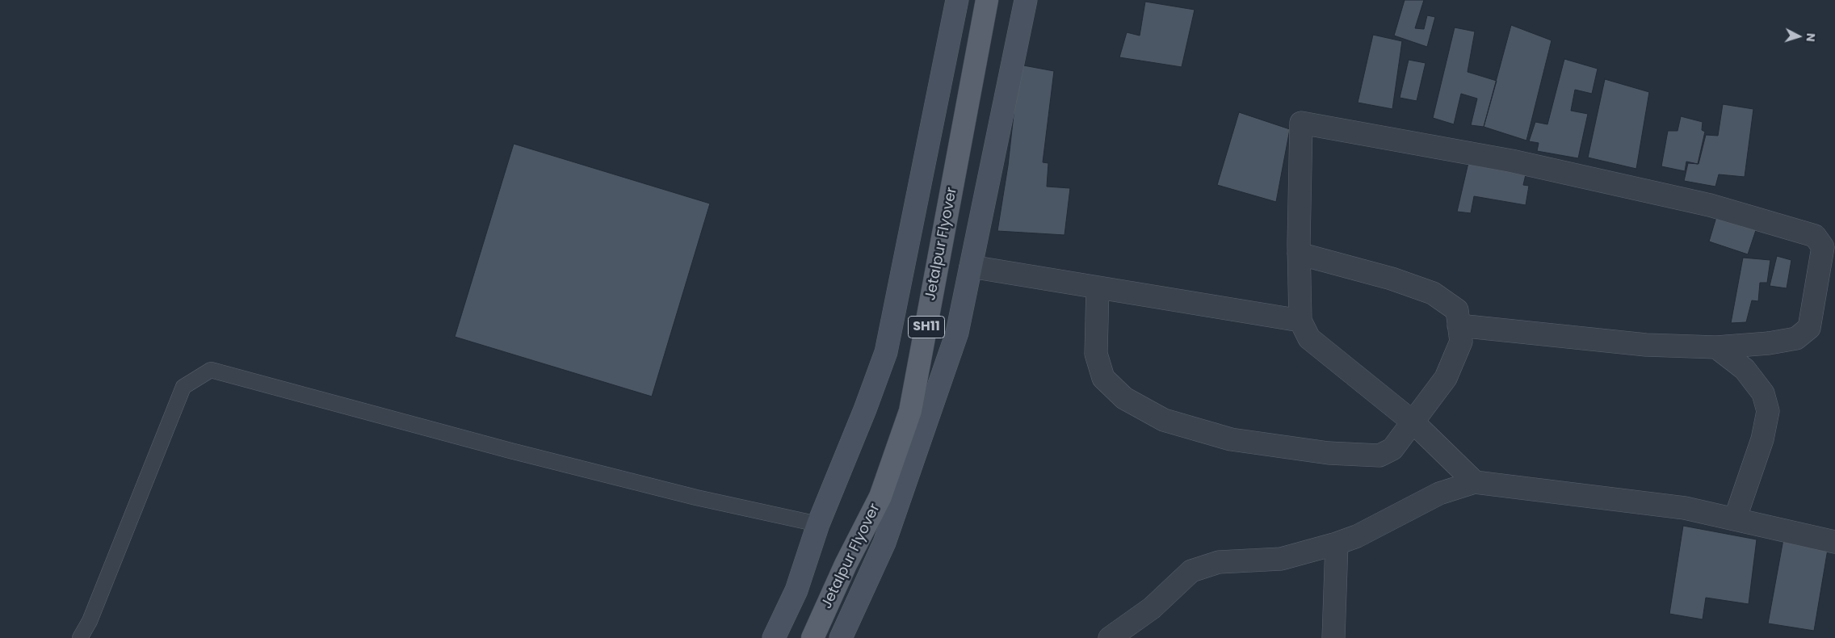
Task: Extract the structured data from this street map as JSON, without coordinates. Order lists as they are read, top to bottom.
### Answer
{
  "streets": {
    "main road": ["Jetalpur Flyover", "SH11"]
  },
  "north": "right"
}
